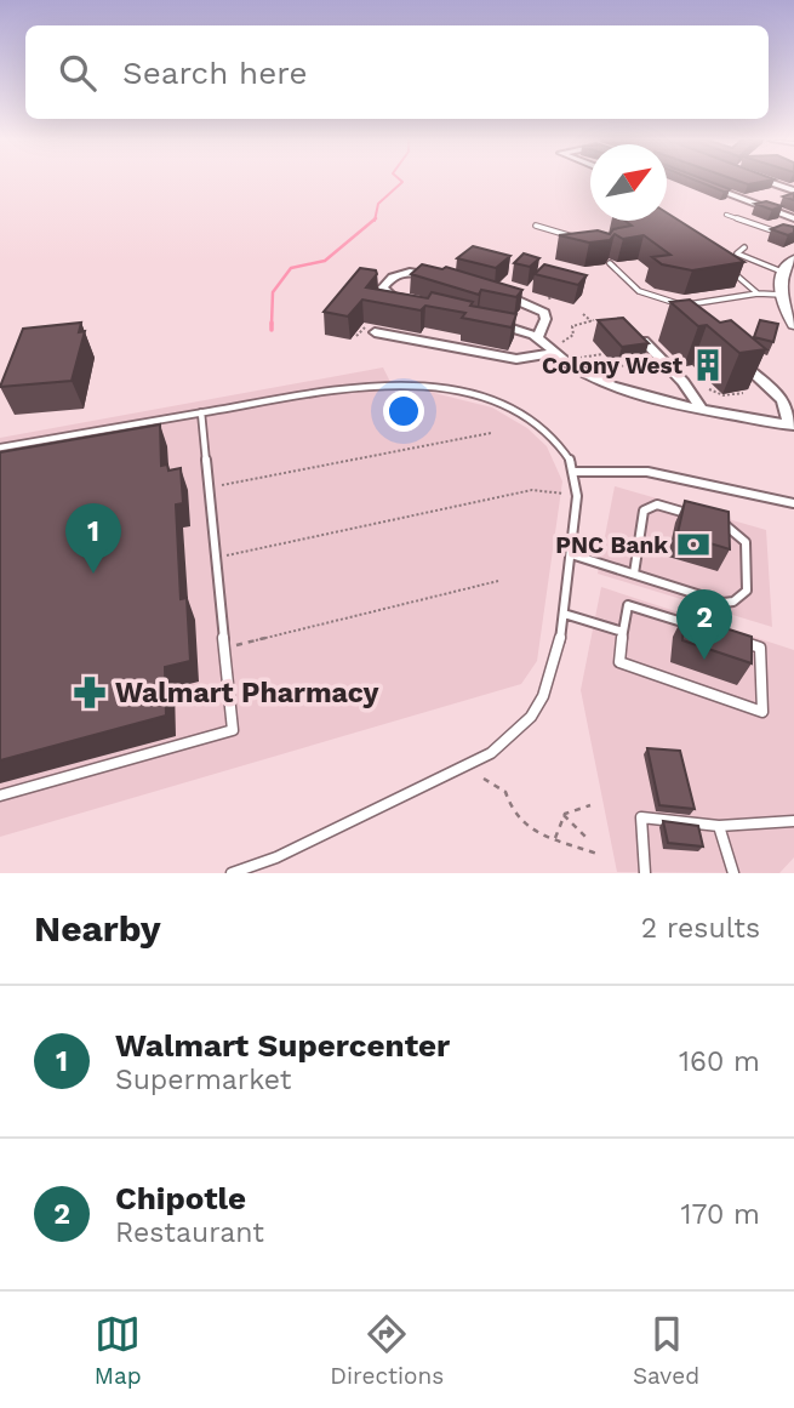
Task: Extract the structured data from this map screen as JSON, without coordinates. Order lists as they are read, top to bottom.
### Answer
{
  "places": {
    "building": ["Colony West"],
    "bank": ["PNC Bank"],
    "pharmacy": ["Walmart Pharmacy"]
  },
  "north": "top right",
  "page": {
    "search": "Search here",
    "pins": ["1", "2"],
    "heading": ["Nearby", "2 results"],
    "list": [
      {
        "mark": "1",
        "name": "Walmart Supercenter",
        "note": "Supermarket",
        "value": "160 m"
      },
      {
        "mark": "2",
        "name": "Chipotle",
        "note": "Restaurant",
        "value": "170 m"
      }
    ],
    "nav": ["Map", "Directions", "Saved"]
  }
}
